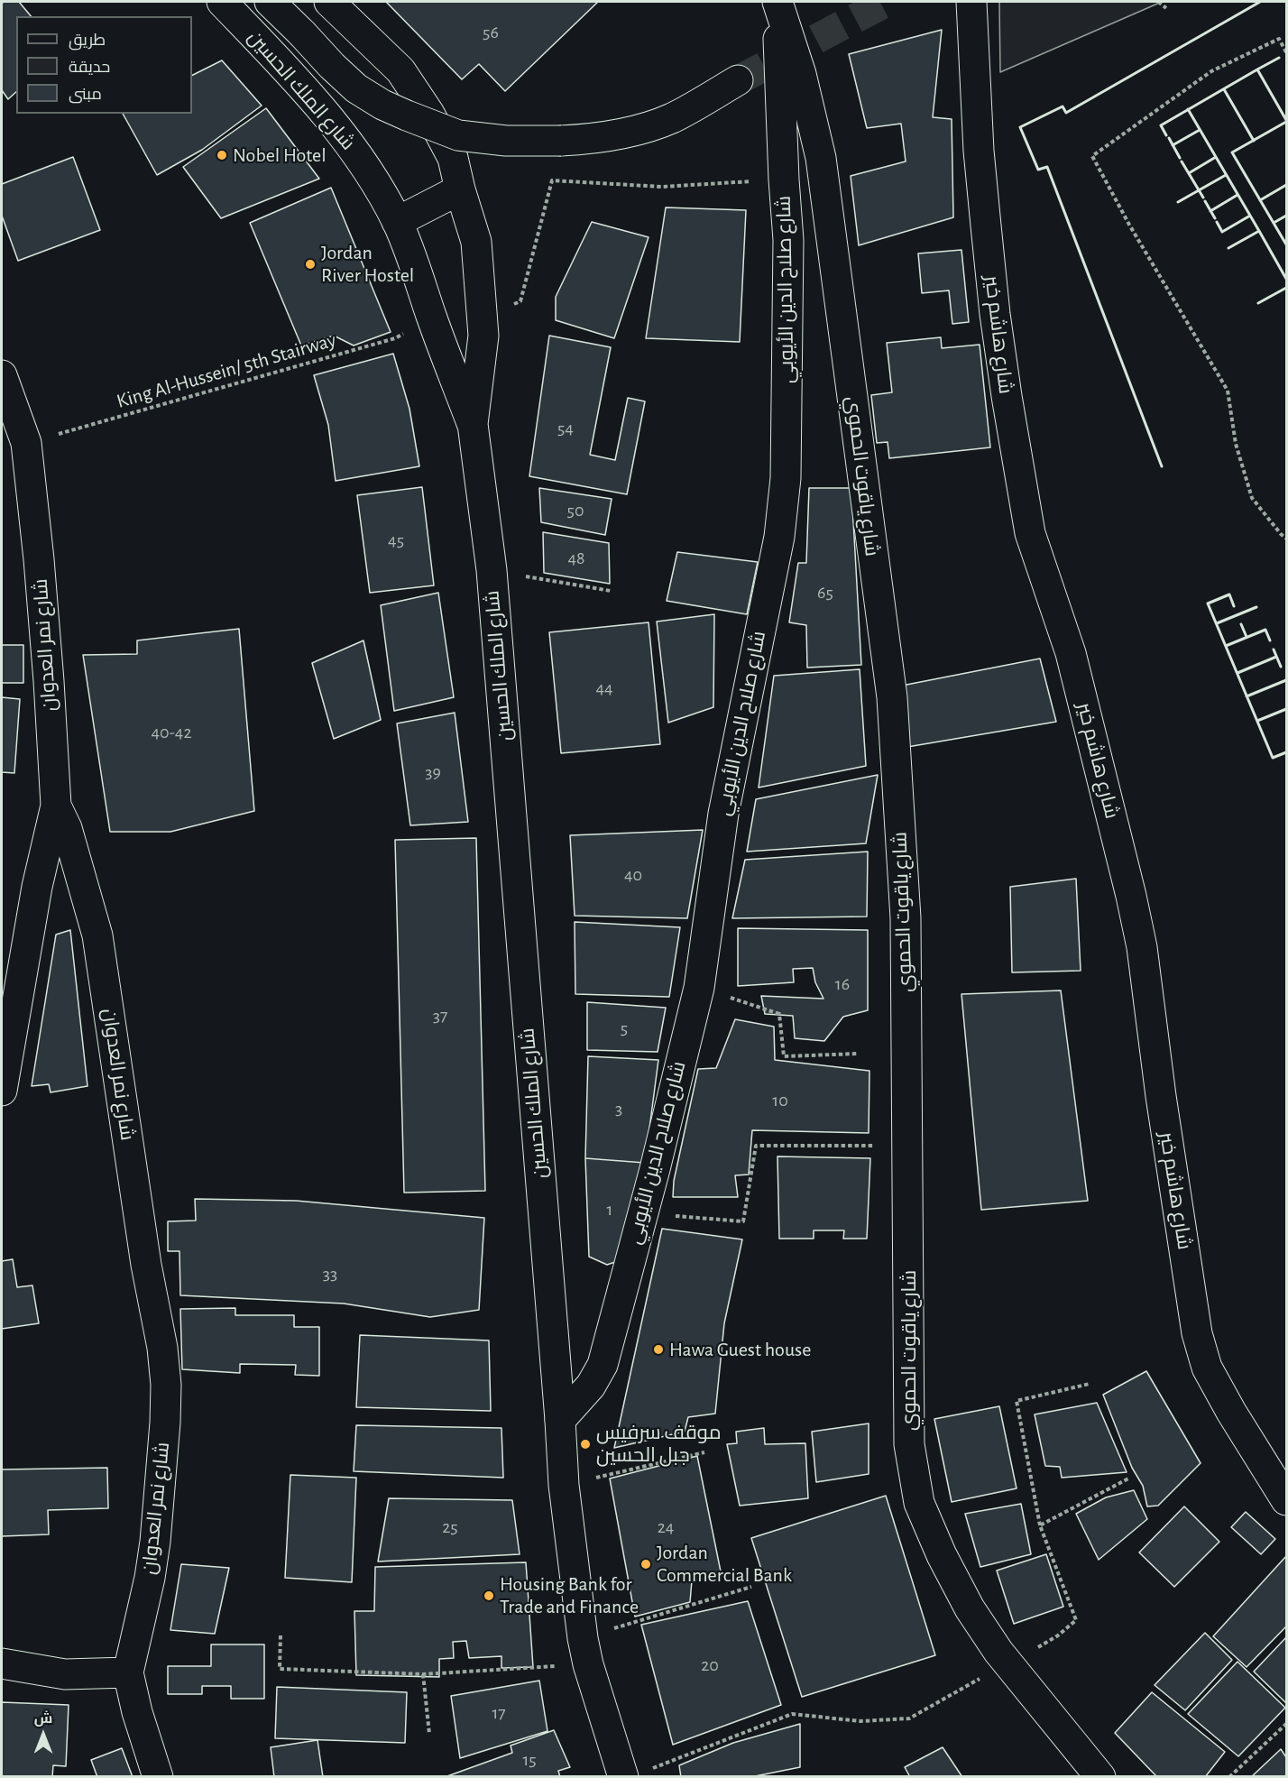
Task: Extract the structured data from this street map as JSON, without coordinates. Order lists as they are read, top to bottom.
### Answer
{
  "streets": {
    "street": [
      "شارع الملك الحسين",
      "شارع صلاح الدين الأيوبي",
      "شارع هاشم خير",
      "شارع ياقوت الحموي",
      "شارع نمر العدوان"
    ],
    "path": ["King Al-Hussein/ 5th Stairway"]
  },
  "crossings": [
    ["شارع الملك الحسين", "شارع صلاح الدين الأيوبي"],
    ["شارع الملك الحسين", "King Al-Hussein/ 5th Stairway"],
    ["شارع صلاح الدين الأيوبي", "شارع ياقوت الحموي"],
    ["King Al-Hussein/ 5th Stairway", "شارع نمر العدوان"]
  ],
  "places": [
    "Nobel Hotel",
    "Jordan River Hostel",
    "Hawa Guest house",
    "موقف سرفيس جبل الحسين",
    "Jordan Commercial Bank",
    "Housing Bank for Trade and Finance"
  ],
  "house_numbers": [
    "56",
    "54",
    "50",
    "45",
    "48",
    "65",
    "44",
    "40-42",
    "39",
    "40",
    "16",
    "37",
    "5",
    "10",
    "3",
    "1",
    "33",
    "25",
    "24",
    "20",
    "17",
    "15"
  ],
  "legend": ["طريق", "حديقة", "مبنى"],
  "north": "top"
}
